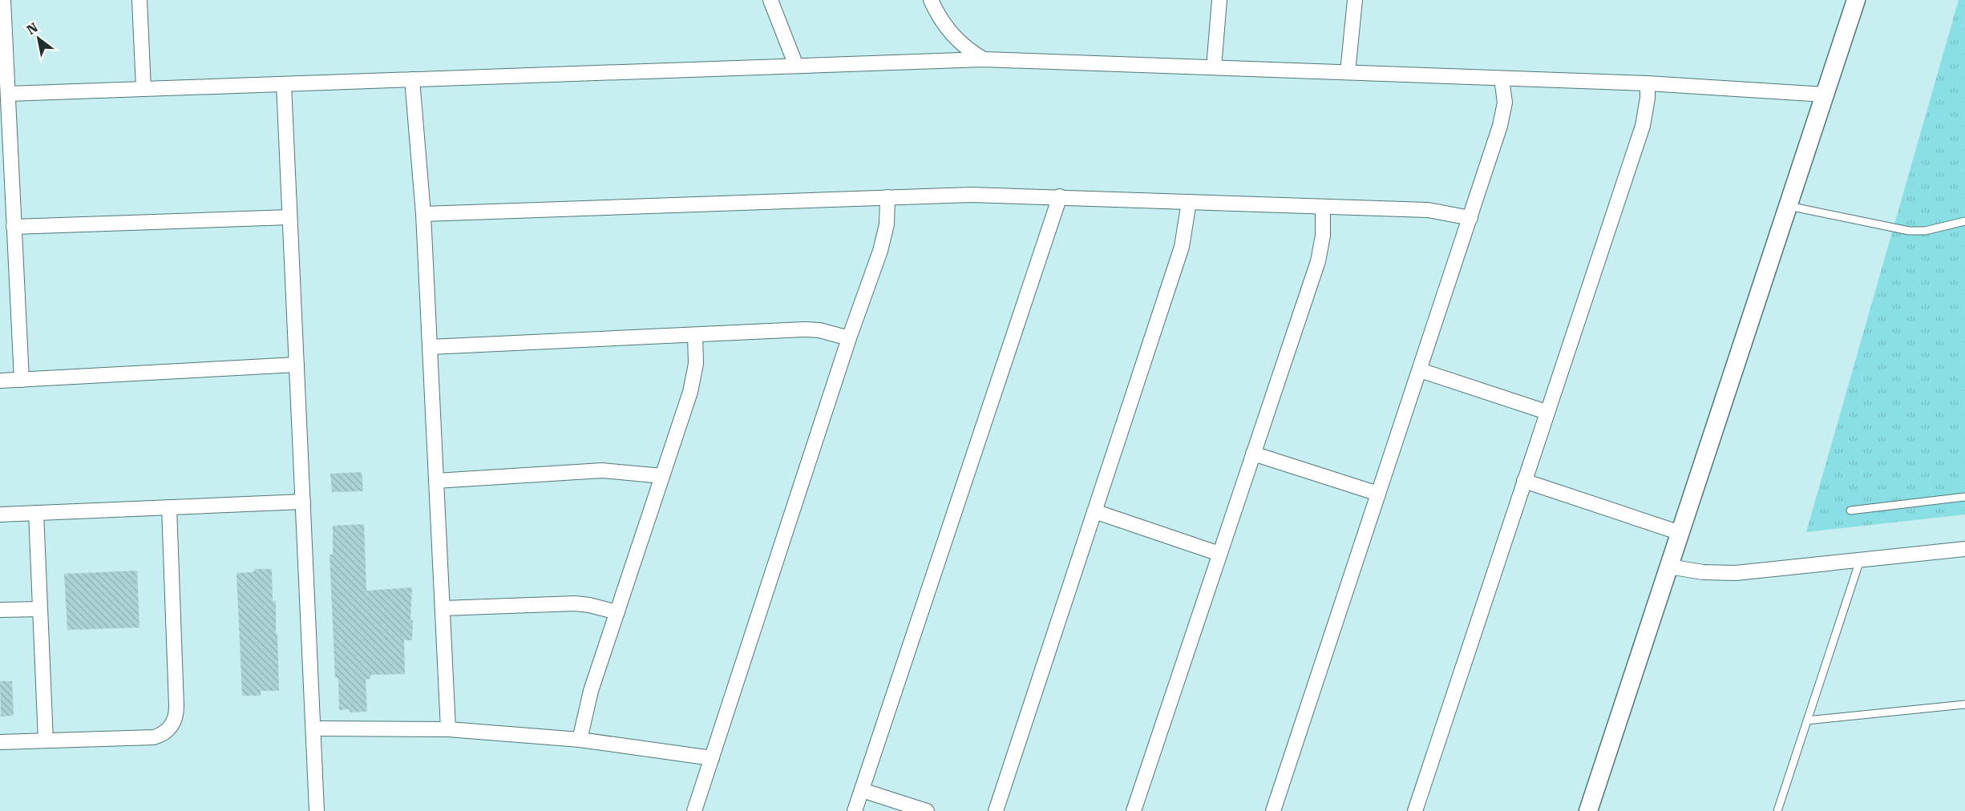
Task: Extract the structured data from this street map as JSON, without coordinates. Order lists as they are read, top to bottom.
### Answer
{
  "north": "top left"
}
